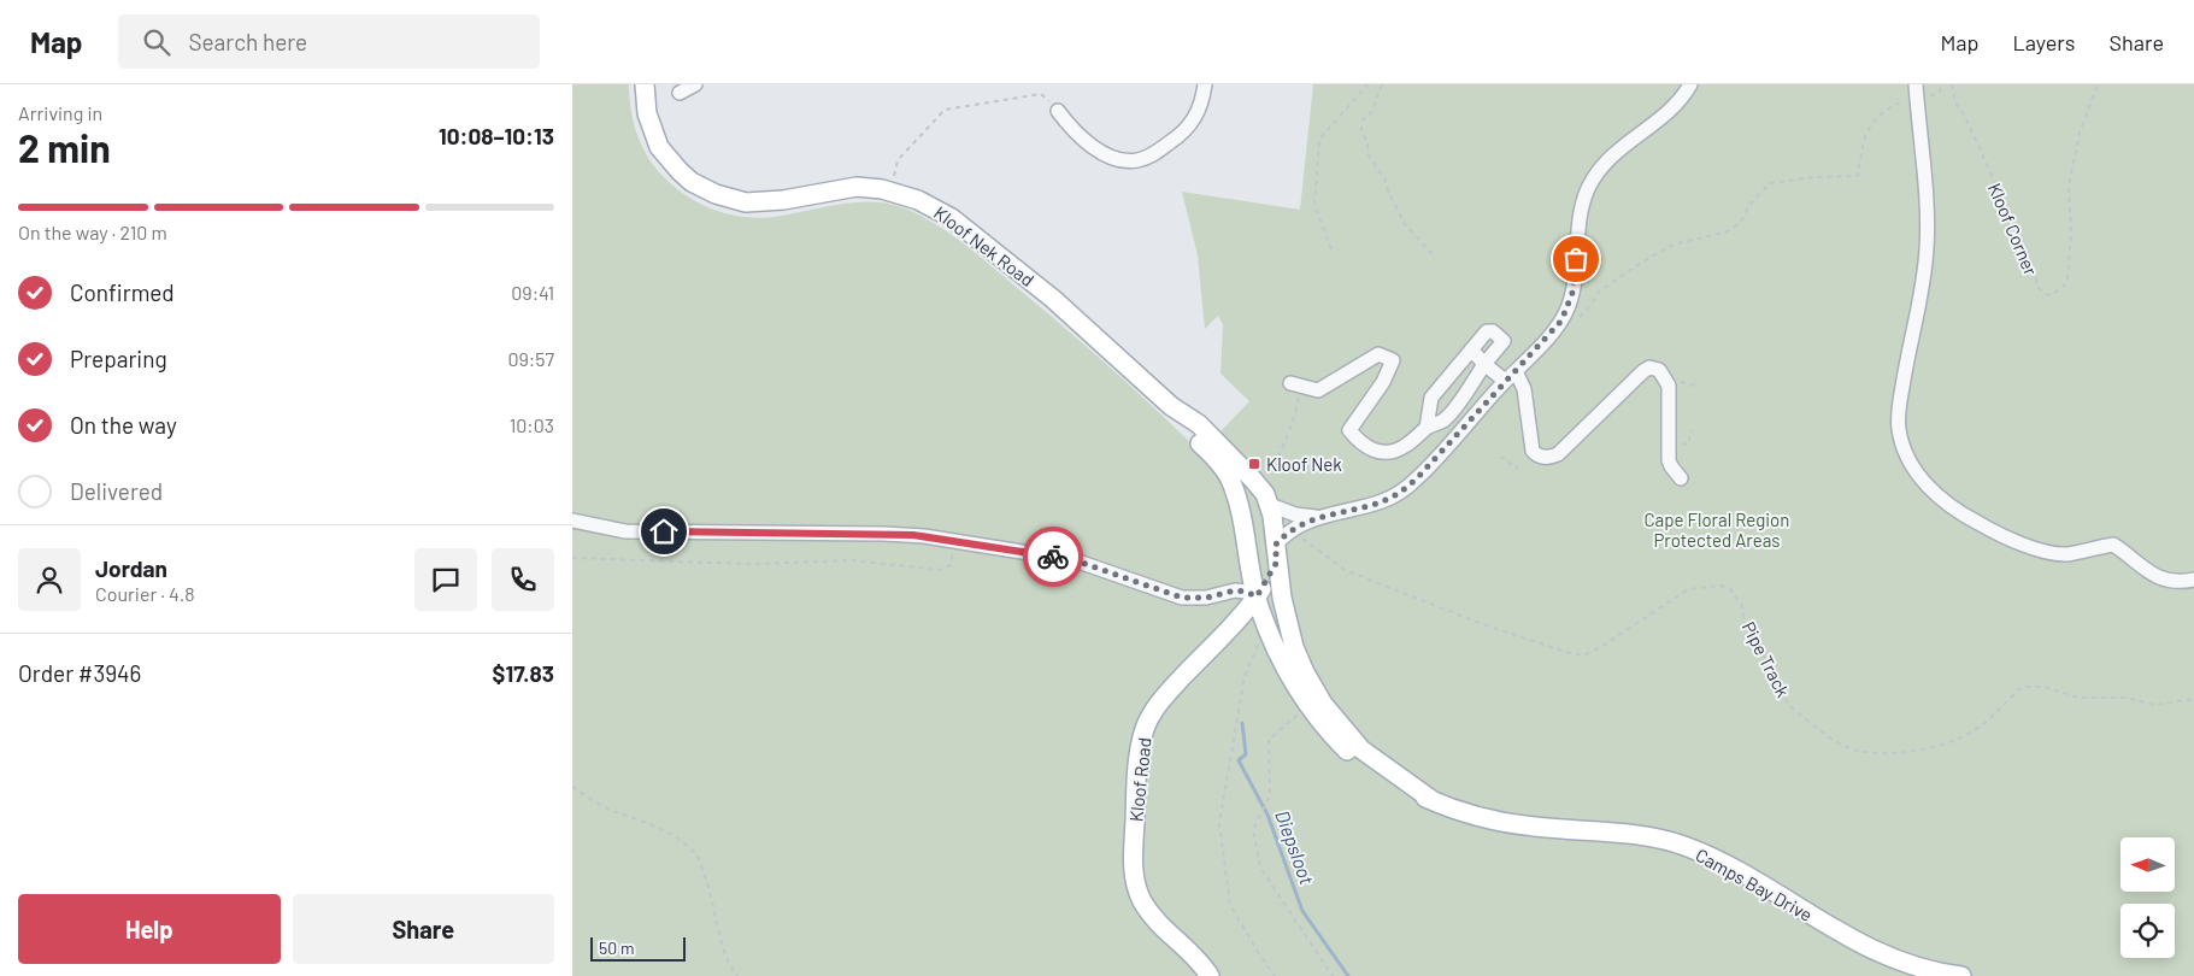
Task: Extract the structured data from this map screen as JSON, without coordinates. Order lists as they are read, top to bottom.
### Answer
{
  "streets": {
    "main road": ["Kloof Nek Road", "Kloof Road", "Camps Bay Drive"],
    "path": ["Kloof Corner", "Pipe Track"]
  },
  "crossings": [
    ["Kloof Nek Road", "Camps Bay Drive"],
    ["Kloof Road", "Camps Bay Drive"]
  ],
  "water": ["Diepsloot"],
  "parks": ["Cape Floral Region Protected Areas"],
  "places": {
    "transit": ["Kloof Nek"]
  },
  "scale_bar": "50 m",
  "north": "left",
  "page": {
    "header": "Map",
    "search": "Search here",
    "nav": ["Map", "Layers", "Share"],
    "heading": ["2 min", "Arriving in", "10:08–10:13"],
    "panel": [
      "Jordan",
      "Courier · 4.8",
      "Order #3946",
      "$17.83"
    ],
    "bar": "On the way · 210 m",
    "list": [
      ["Confirmed", "09:41"],
      ["Preparing", "09:57"],
      ["On the way", "10:03"],
      "Delivered"
    ],
    "buttons": ["Help", "Share"],
    "scale": "50 m"
  }
}
